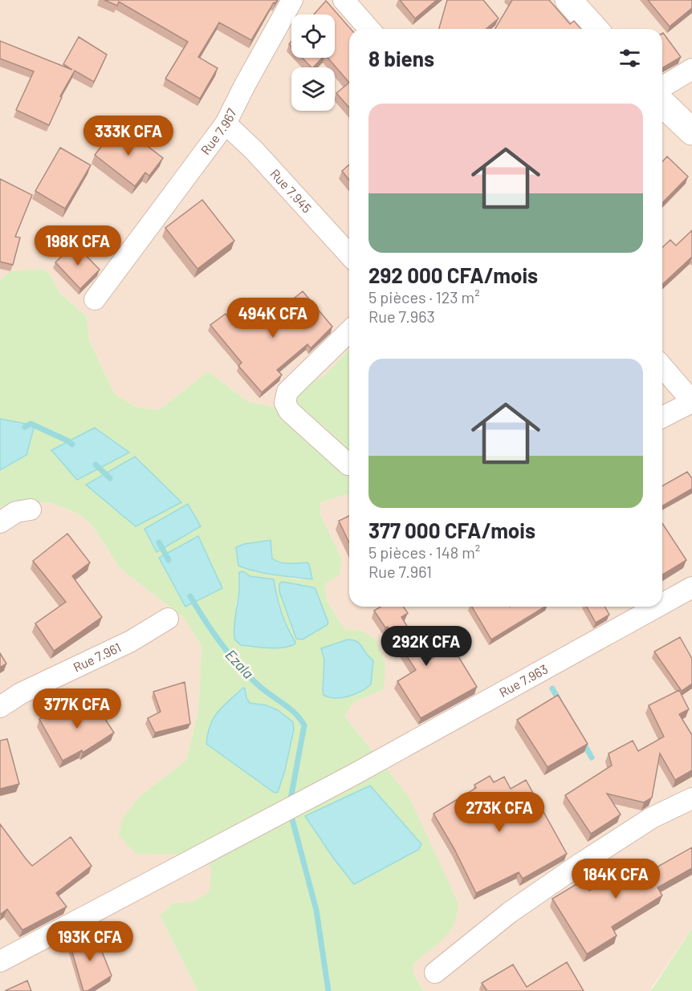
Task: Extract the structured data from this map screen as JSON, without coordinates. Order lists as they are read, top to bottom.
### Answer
{
  "streets": {
    "street": [
      "Rue 7.967",
      "Rue 7.945",
      "Rue 7.961",
      "Rue 7.963"
    ]
  },
  "crossings": [
    ["Rue 7.967", "Rue 7.945"]
  ],
  "water": ["Ezala"],
  "page": {
    "heading": "8 biens",
    "list": [
      {
        "name": "292 000 CFA/mois",
        "note": "5 pièces · 123 m² · Rue 7.963"
      },
      {
        "name": "377 000 CFA/mois",
        "note": "5 pièces · 148 m² · Rue 7.961"
      }
    ],
    "price": [
      "333K CFA",
      "198K CFA",
      "494K CFA",
      "292K CFA",
      "377K CFA",
      "273K CFA",
      "184K CFA",
      "193K CFA"
    ]
  }
}
